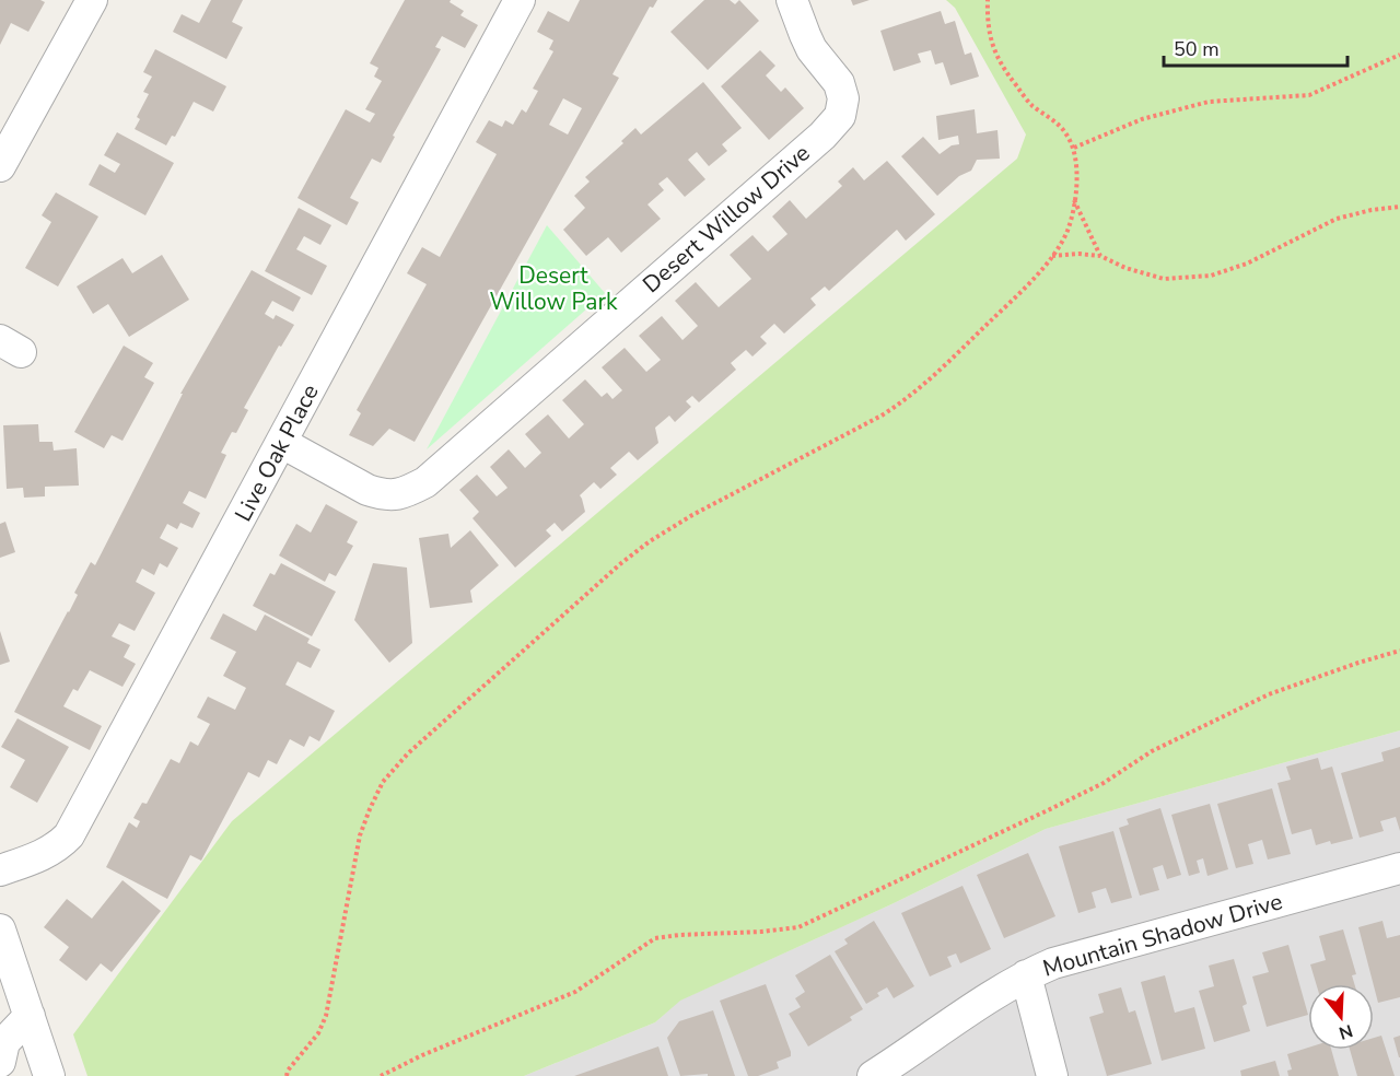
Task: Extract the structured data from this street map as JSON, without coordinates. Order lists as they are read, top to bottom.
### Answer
{
  "streets": {
    "street": ["Desert Willow Drive", "Live Oak Place", "Mountain Shadow Drive"]
  },
  "crossings": [
    ["Desert Willow Drive", "Live Oak Place"]
  ],
  "parks": ["Desert Willow Park"],
  "scale_bar": "50 m",
  "north": "bottom"
}
